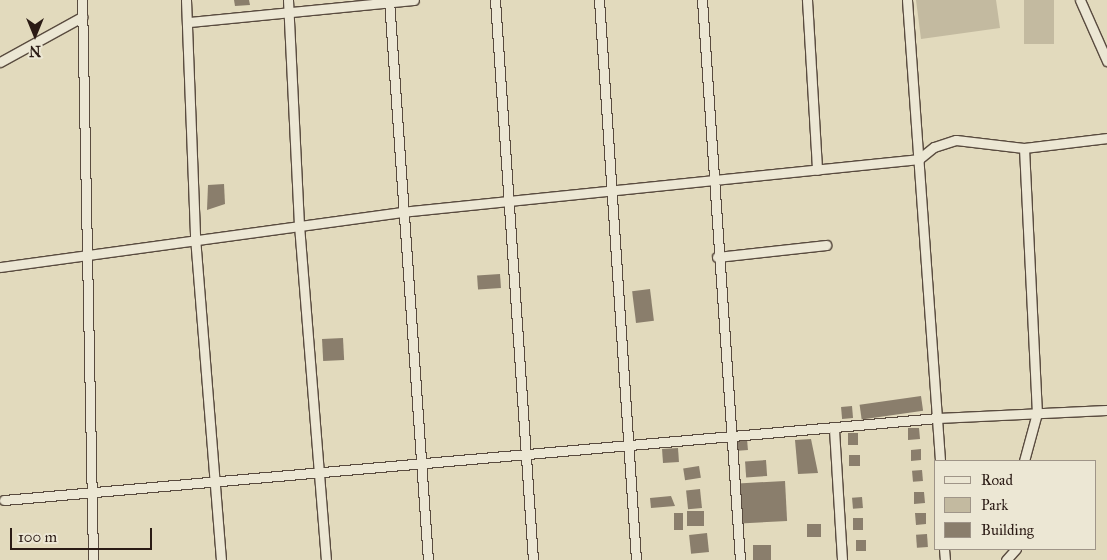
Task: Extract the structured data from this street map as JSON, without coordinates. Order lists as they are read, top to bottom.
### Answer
{
  "legend": ["Road", "Park", "Building"],
  "scale_bar": "100 m",
  "north": "bottom"
}
